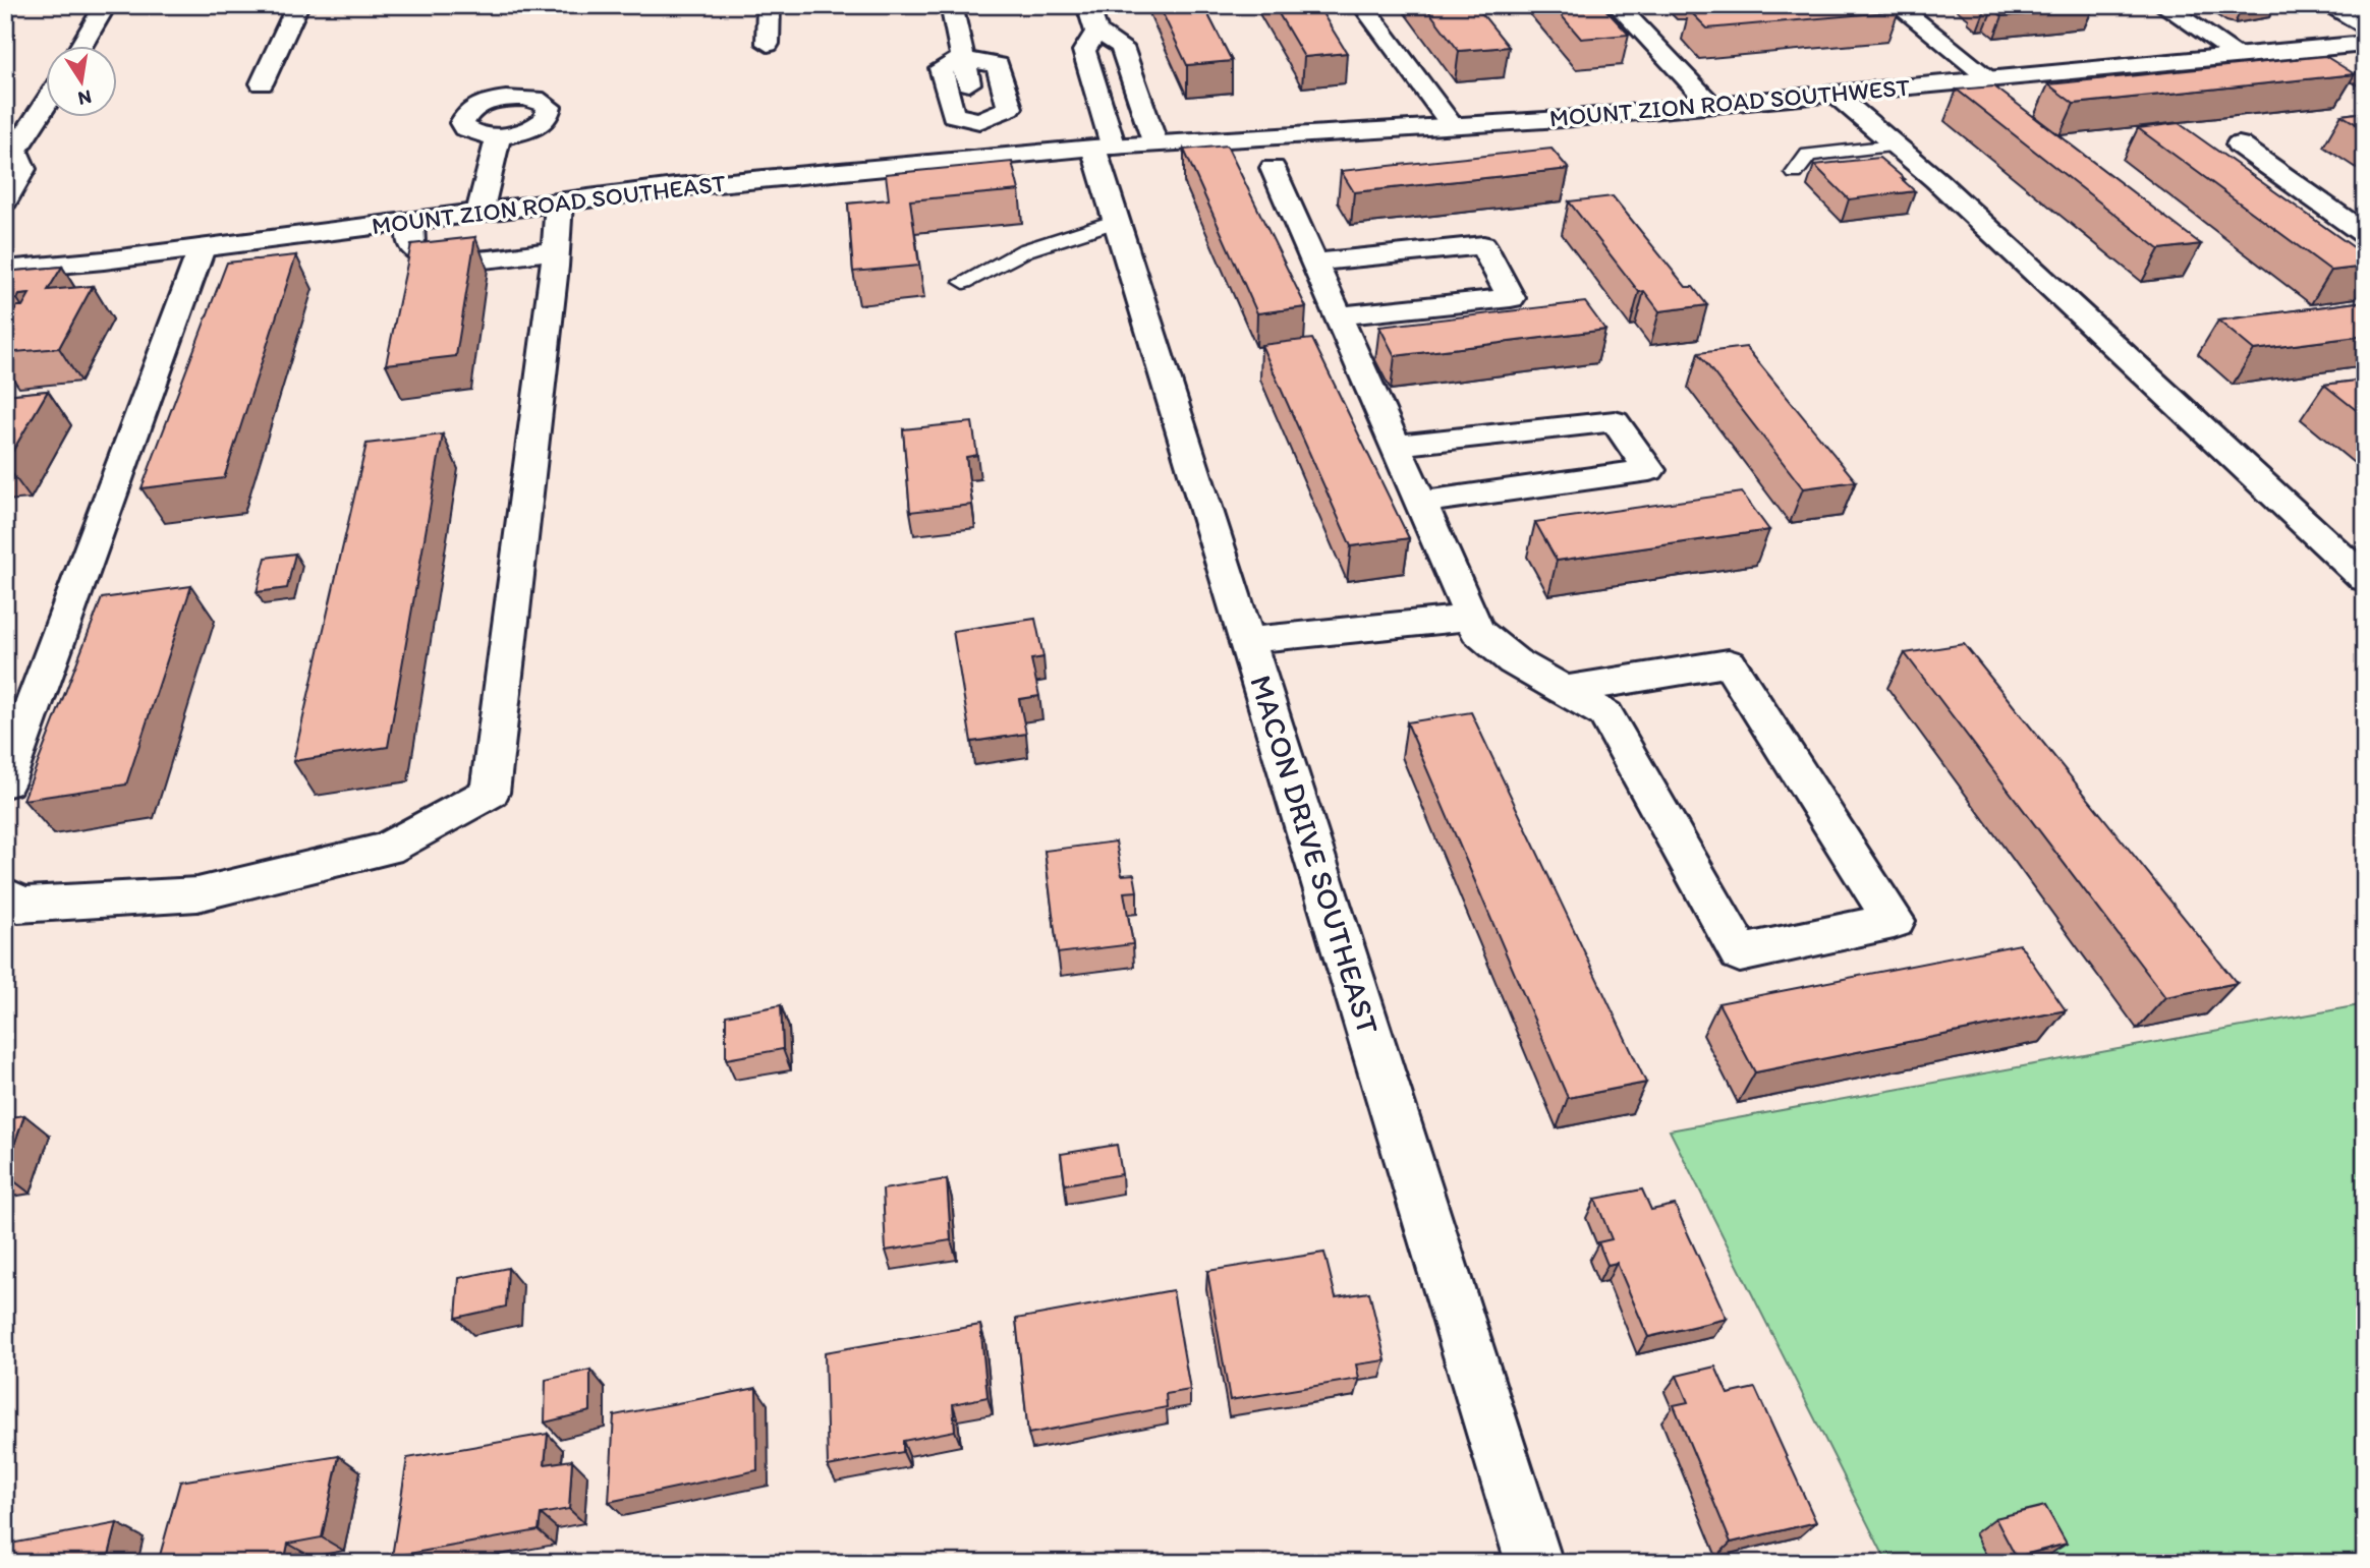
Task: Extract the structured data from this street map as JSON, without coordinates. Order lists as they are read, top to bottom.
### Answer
{
  "streets": {
    "street": ["MOUNT ZION ROAD SOUTHWEST", "MOUNT ZION ROAD SOUTHEAST", "MACON DRIVE SOUTHEAST"]
  },
  "crossings": [
    ["MOUNT ZION ROAD SOUTHWEST", "MOUNT ZION ROAD SOUTHEAST"],
    ["MOUNT ZION ROAD SOUTHWEST", "MACON DRIVE SOUTHEAST"],
    ["MOUNT ZION ROAD SOUTHEAST", "MACON DRIVE SOUTHEAST"]
  ],
  "north": "bottom"
}
